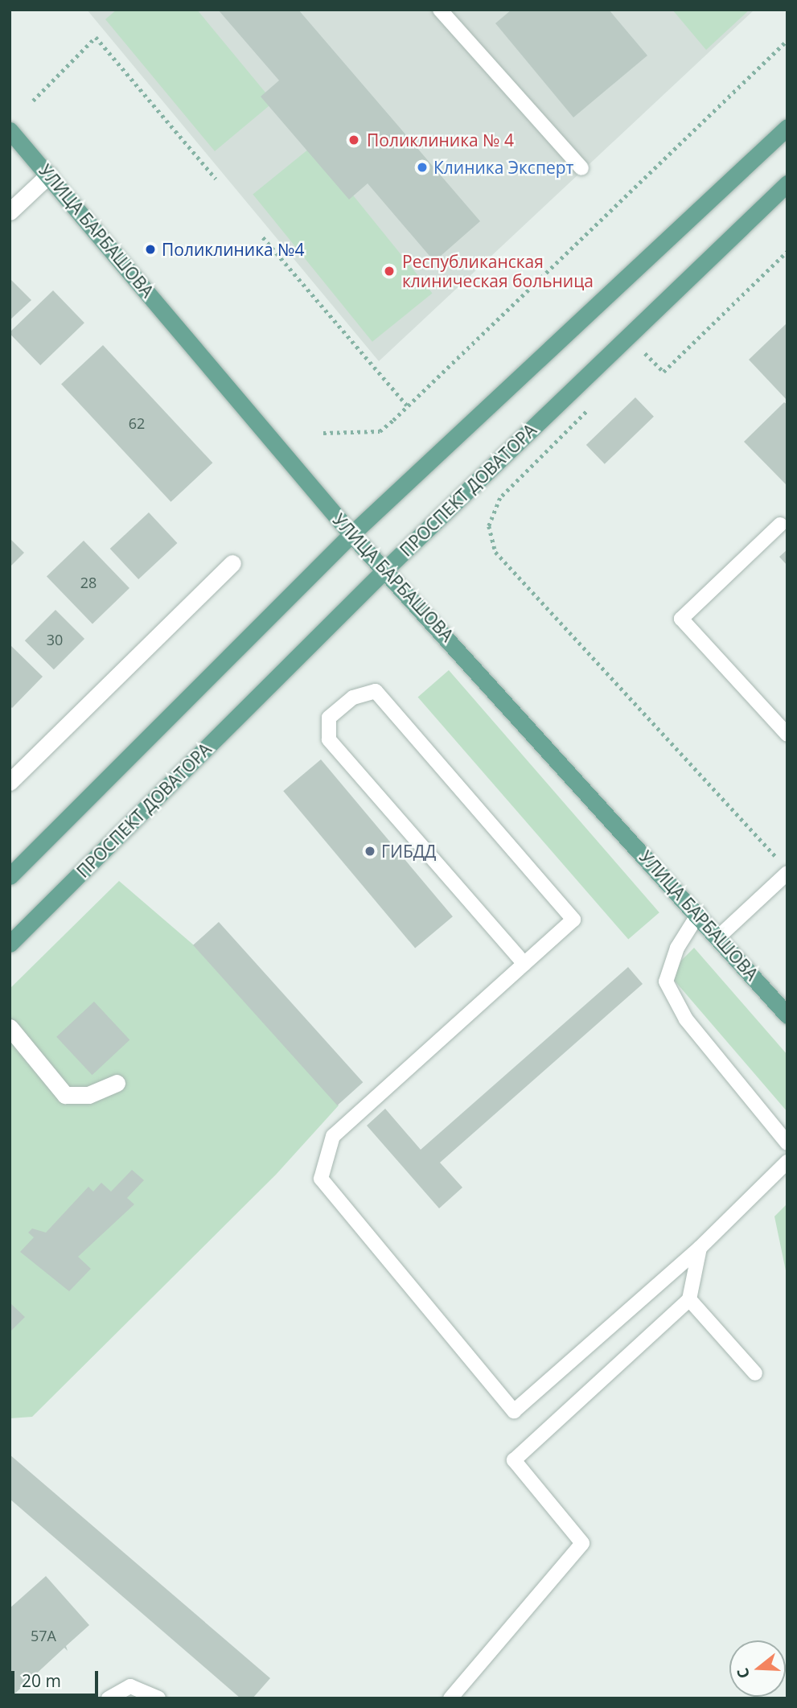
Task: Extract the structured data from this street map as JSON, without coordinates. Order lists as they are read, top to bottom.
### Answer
{
  "streets": {
    "main road": ["УЛИЦА БАРБАШОВА", "ПРОСПЕКТ ДОВАТОРА"]
  },
  "crossings": [
    ["УЛИЦА БАРБАШОВА", "ПРОСПЕКТ ДОВАТОРА"]
  ],
  "places": [
    "Поликлиника № 4",
    "Клиника Эксперт",
    "Поликлиника №4",
    "Республиканская клиническая больница",
    "ГИБДД"
  ],
  "house_numbers": [
    "62",
    "28",
    "30",
    "57А"
  ],
  "scale_bar": "20 m",
  "north": "left"
}
